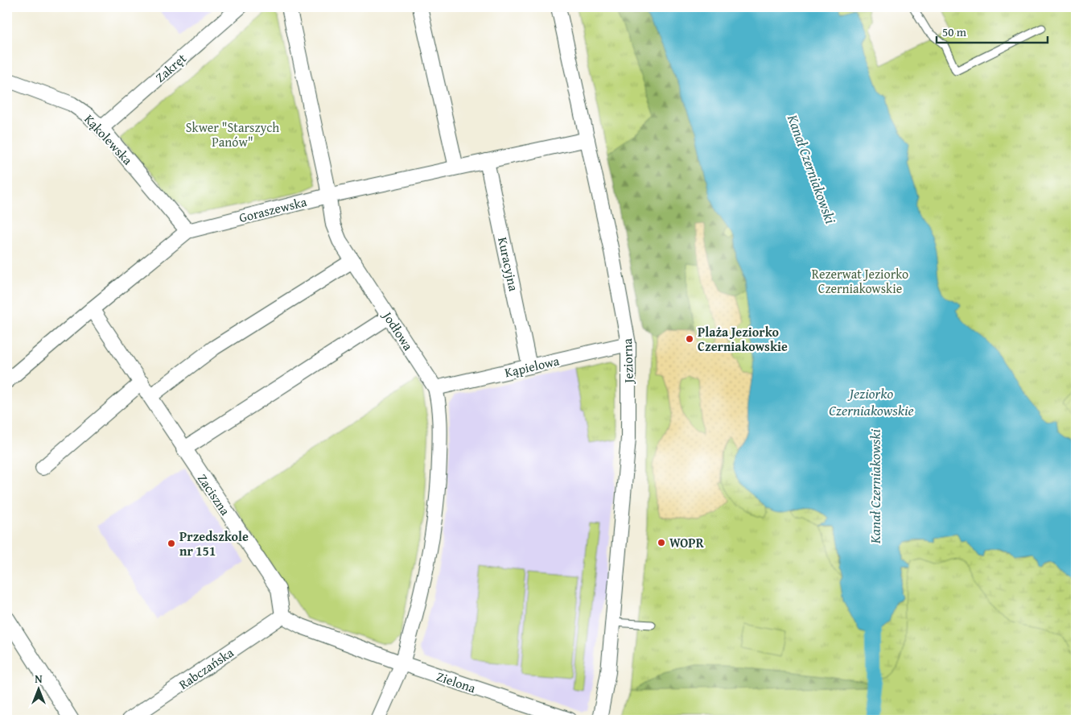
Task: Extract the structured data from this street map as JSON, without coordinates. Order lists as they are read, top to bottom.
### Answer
{
  "streets": {
    "street": [
      "Zakręt",
      "Kąkolewska",
      "Goraszewska",
      "Kuracyjna",
      "Jodłowa",
      "Jeziorna",
      "Kąpielowa",
      "Zaciszna",
      "Rabczańska",
      "Zielona"
    ]
  },
  "crossings": [
    ["Zakręt", "Kąkolewska"],
    ["Kąkolewska", "Goraszewska"],
    ["Goraszewska", "Kuracyjna"],
    ["Goraszewska", "Jodłowa"],
    ["Goraszewska", "Jeziorna"],
    ["Goraszewska", "Zaciszna"],
    ["Kuracyjna", "Kąpielowa"],
    ["Jodłowa", "Kąpielowa"],
    ["Jodłowa", "Zielona"],
    ["Jeziorna", "Kąpielowa"],
    ["Zaciszna", "Rabczańska"]
  ],
  "water": ["Kanał Czerniakowski", "Jeziorko Czerniakowskie"],
  "parks": ["Skwer \"Starszych Panów\"", "Rezerwat Jeziorko Czerniakowskie"],
  "places": ["Plaża Jeziorko Czerniakowskie", "WOPR", "Przedszkole nr 151"],
  "scale_bar": "50 m",
  "north": "top"
}
